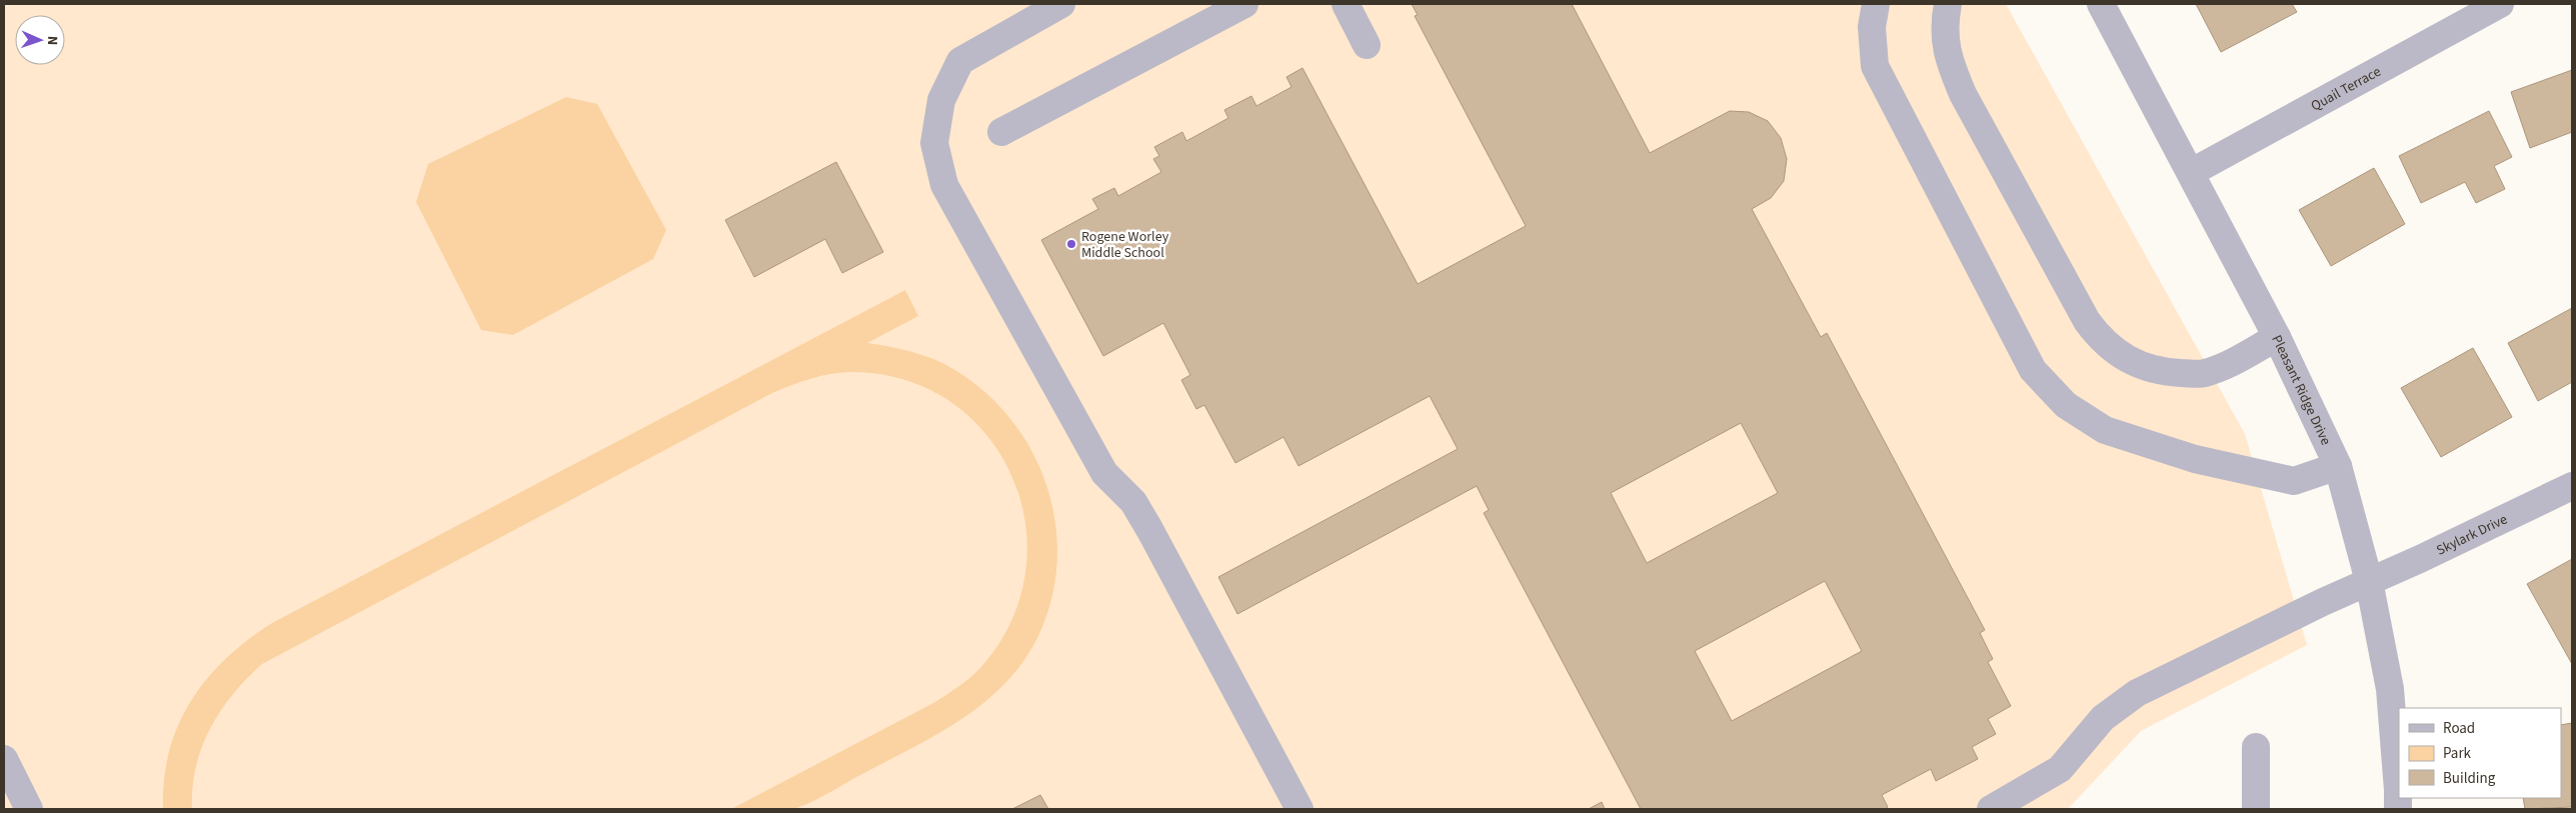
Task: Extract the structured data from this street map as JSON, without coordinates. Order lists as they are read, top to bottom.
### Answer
{
  "streets": {
    "street": ["Quail Terrace", "Pleasant Ridge Drive", "Skylark Drive"]
  },
  "crossings": [
    ["Quail Terrace", "Pleasant Ridge Drive"],
    ["Pleasant Ridge Drive", "Skylark Drive"]
  ],
  "places": ["Rogene Worley Middle School"],
  "legend": ["Road", "Park", "Building"],
  "north": "right"
}
